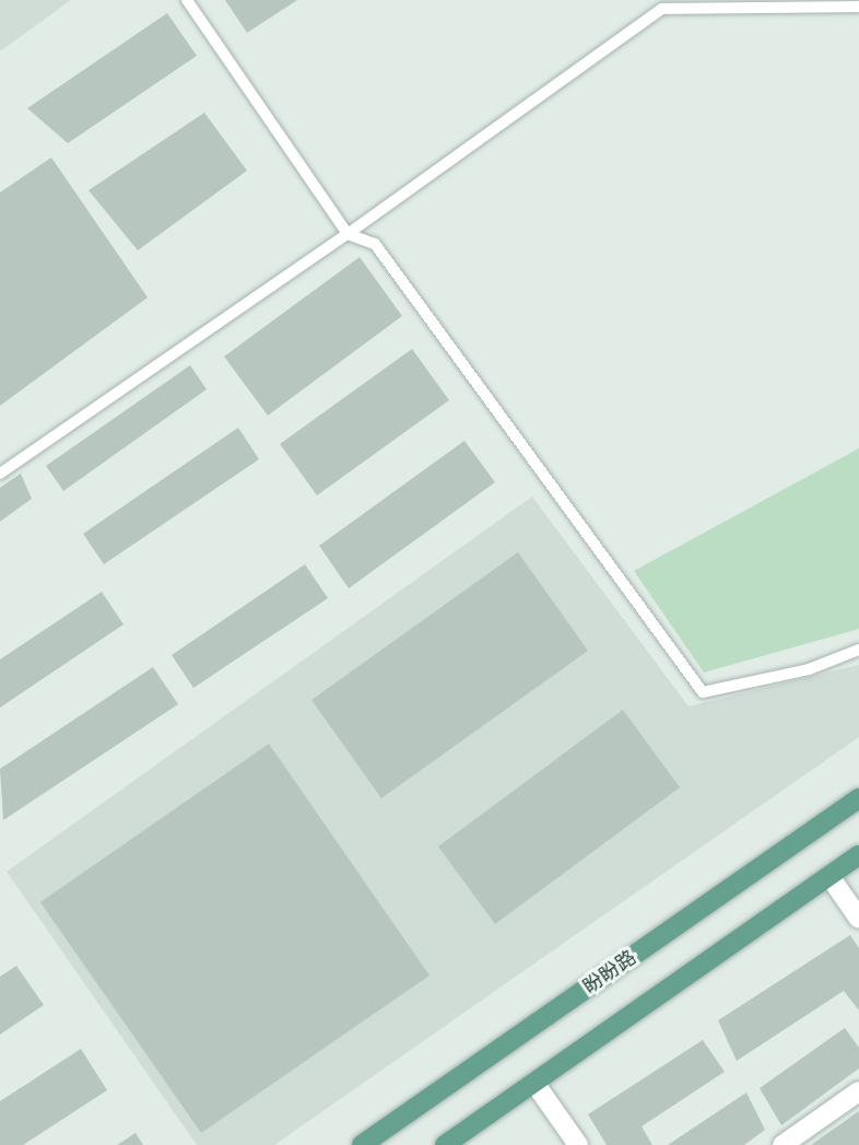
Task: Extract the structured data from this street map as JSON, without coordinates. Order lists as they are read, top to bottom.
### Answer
{
  "streets": {
    "main road": ["盼盼路"]
  }
}
